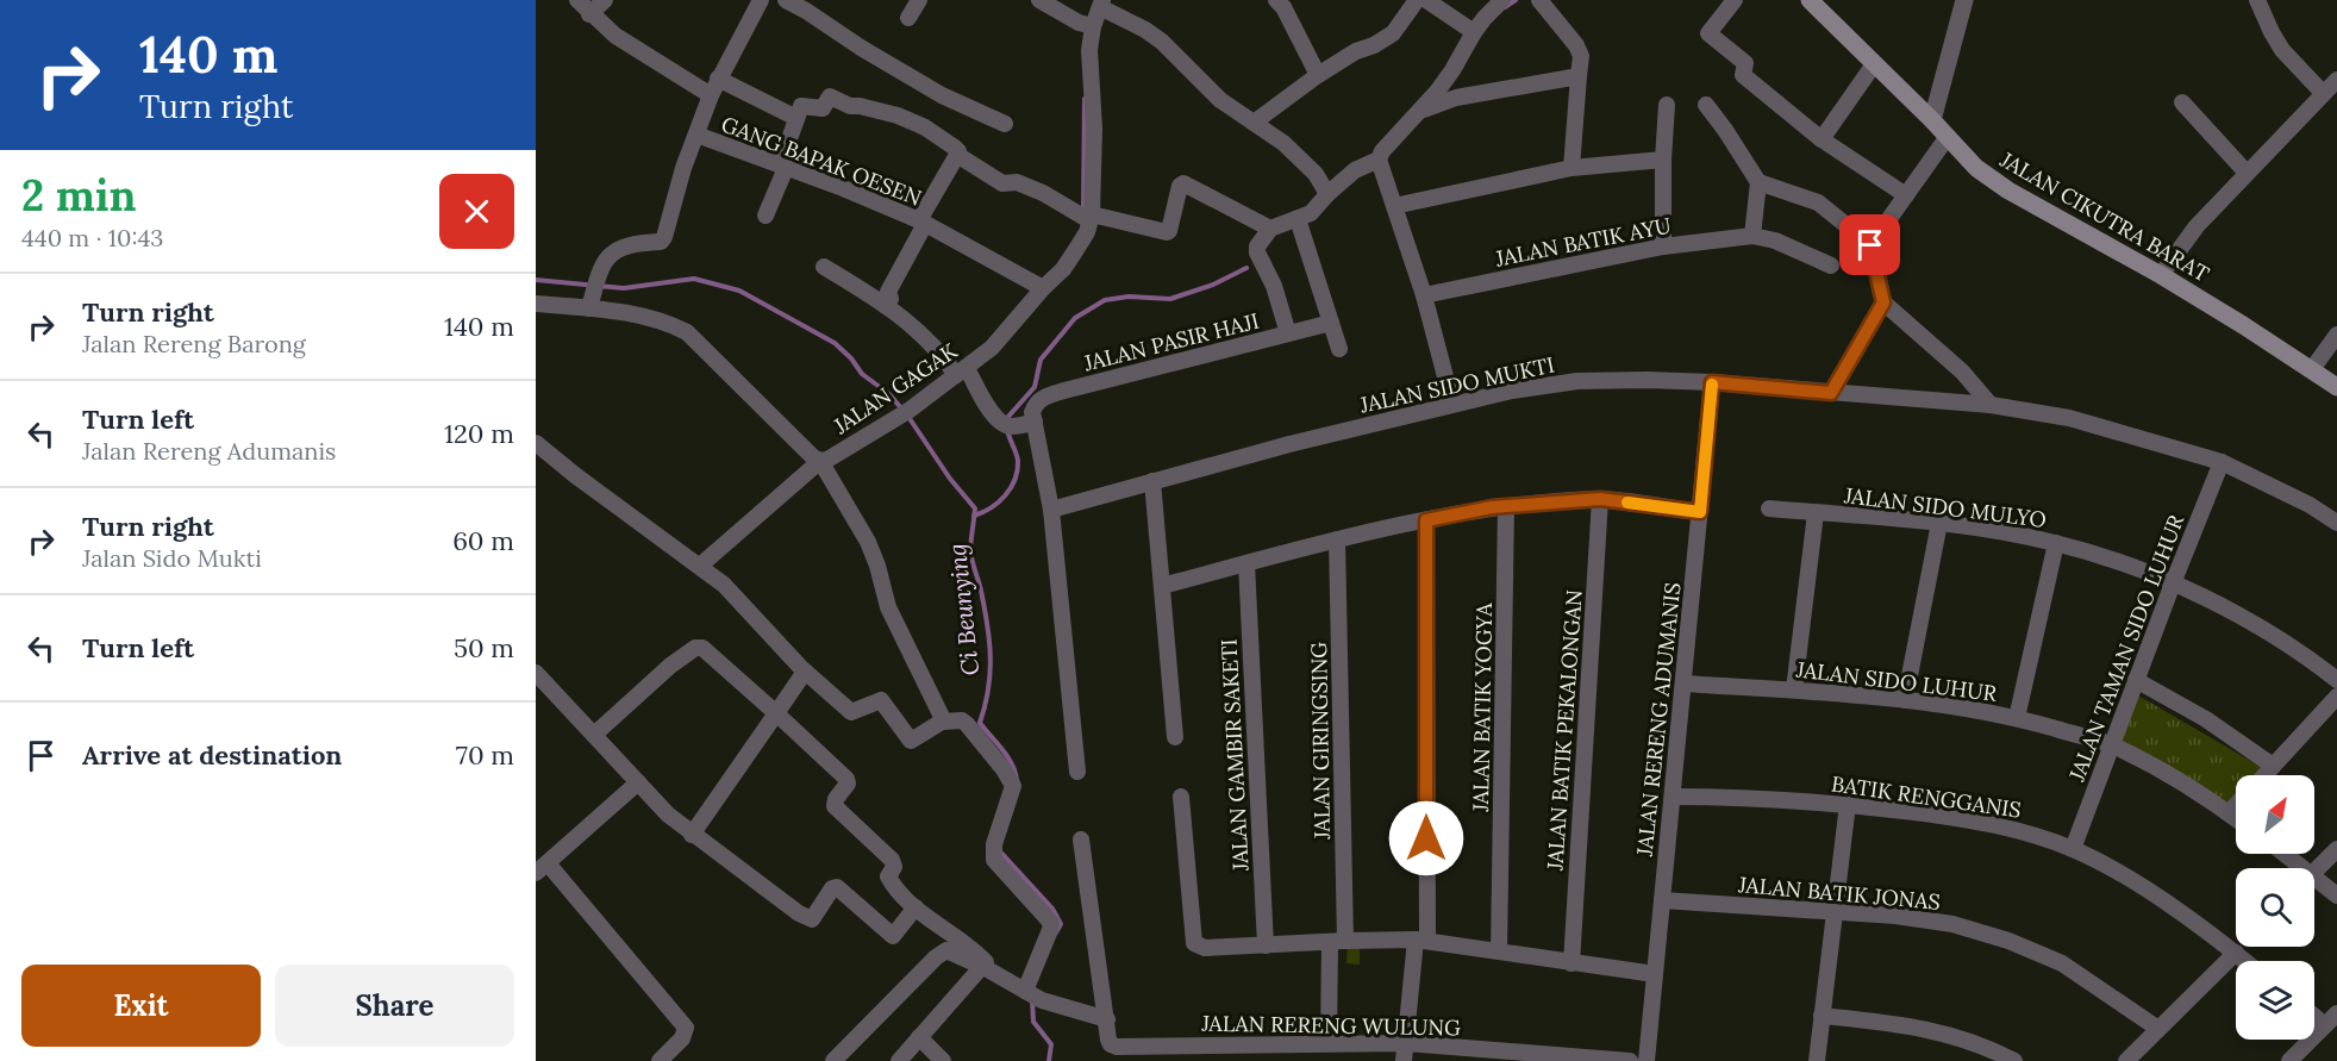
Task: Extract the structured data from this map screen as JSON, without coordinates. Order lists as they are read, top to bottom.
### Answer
{
  "streets": {
    "main road": ["JALAN CIKUTRA BARAT"],
    "street": [
      "GANG BAPAK OESEN",
      "JALAN BATIK AYU",
      "JALAN PASIR HAJI",
      "JALAN SIDO MUKTI",
      "JALAN GAGAK",
      "JALAN SIDO MULYO",
      "JALAN TAMAN SIDO LUHUR",
      "JALAN SIDO LUHUR",
      "JALAN BATIK YOGYA",
      "JALAN RERENG ADUMANIS",
      "JALAN BATIK PEKALONGAN",
      "JALAN GIRINGSING",
      "JALAN GAMBIR SAKETI",
      "BATIK RENGGANIS",
      "JALAN BATIK JONAS",
      "JALAN RERENG WULUNG"
    ]
  },
  "crossings": [
    ["GANG BAPAK OESEN", "JALAN GAGAK"],
    ["JALAN SIDO MUKTI", "JALAN TAMAN SIDO LUHUR"],
    ["JALAN SIDO MUKTI", "JALAN RERENG ADUMANIS"],
    ["JALAN SIDO MULYO", "JALAN TAMAN SIDO LUHUR"],
    ["JALAN SIDO MULYO", "JALAN SIDO LUHUR"],
    ["JALAN TAMAN SIDO LUHUR", "JALAN SIDO LUHUR"],
    ["JALAN TAMAN SIDO LUHUR", "BATIK RENGGANIS"],
    ["JALAN SIDO LUHUR", "JALAN RERENG ADUMANIS"],
    ["JALAN RERENG ADUMANIS", "BATIK RENGGANIS"],
    ["JALAN RERENG ADUMANIS", "JALAN BATIK JONAS"],
    ["JALAN GIRINGSING", "JALAN RERENG WULUNG"]
  ],
  "water": ["Ci Beunying"],
  "north": "top right",
  "page": {
    "turn": ["140 m", "Turn right"],
    "heading": ["2 min", "440 m · 10:43"],
    "list": [
      {
        "name": "Turn right",
        "note": "Jalan Rereng Barong",
        "value": "140 m"
      },
      {
        "name": "Turn left",
        "note": "Jalan Rereng Adumanis",
        "value": "120 m"
      },
      {
        "name": "Turn right",
        "note": "Jalan Sido Mukti",
        "value": "60 m"
      },
      {
        "name": "Turn left",
        "value": "50 m"
      },
      {
        "name": "Arrive at destination",
        "value": "70 m"
      }
    ],
    "buttons": ["Exit", "Share"]
  }
}
